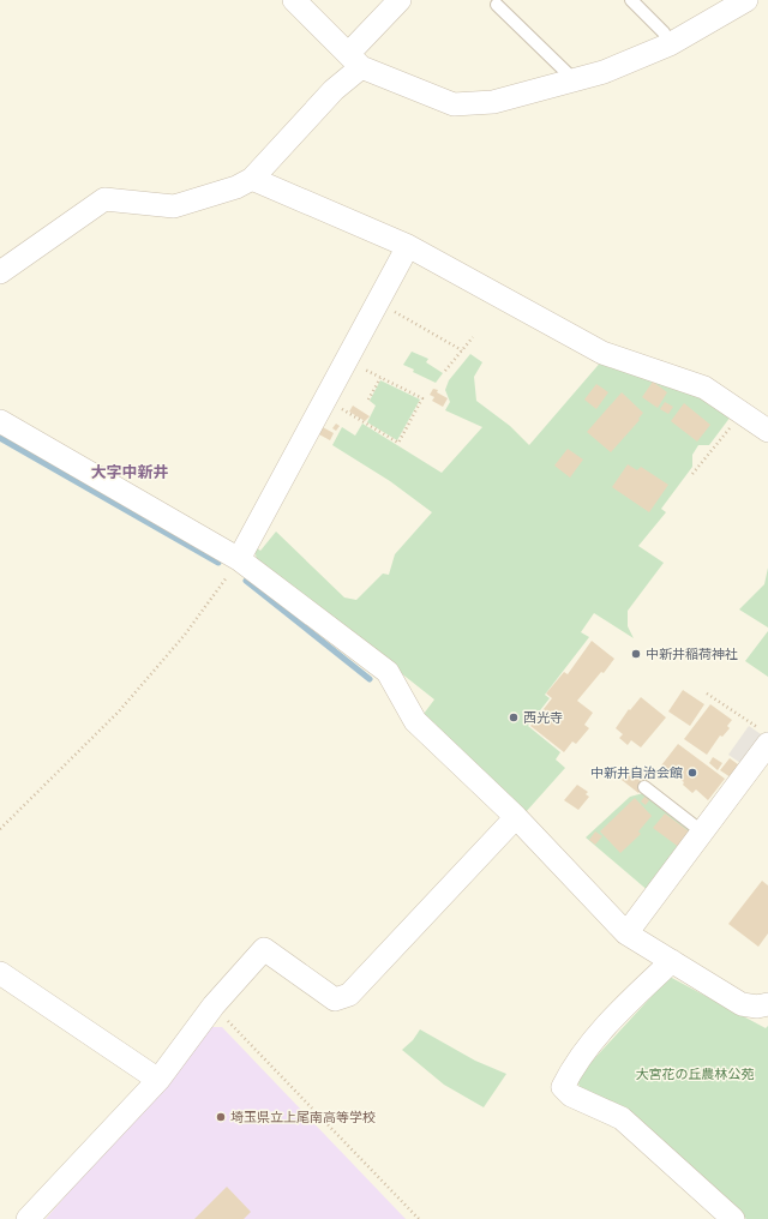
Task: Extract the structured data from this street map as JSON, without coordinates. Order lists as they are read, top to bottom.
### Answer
{
  "districts": ["大字中新井"],
  "parks": ["大宮花の丘農林公苑"],
  "places": [
    "中新井稲荷神社",
    "西光寺",
    "中新井自治会館",
    "埼玉県立上尾南高等学校"
  ]
}
